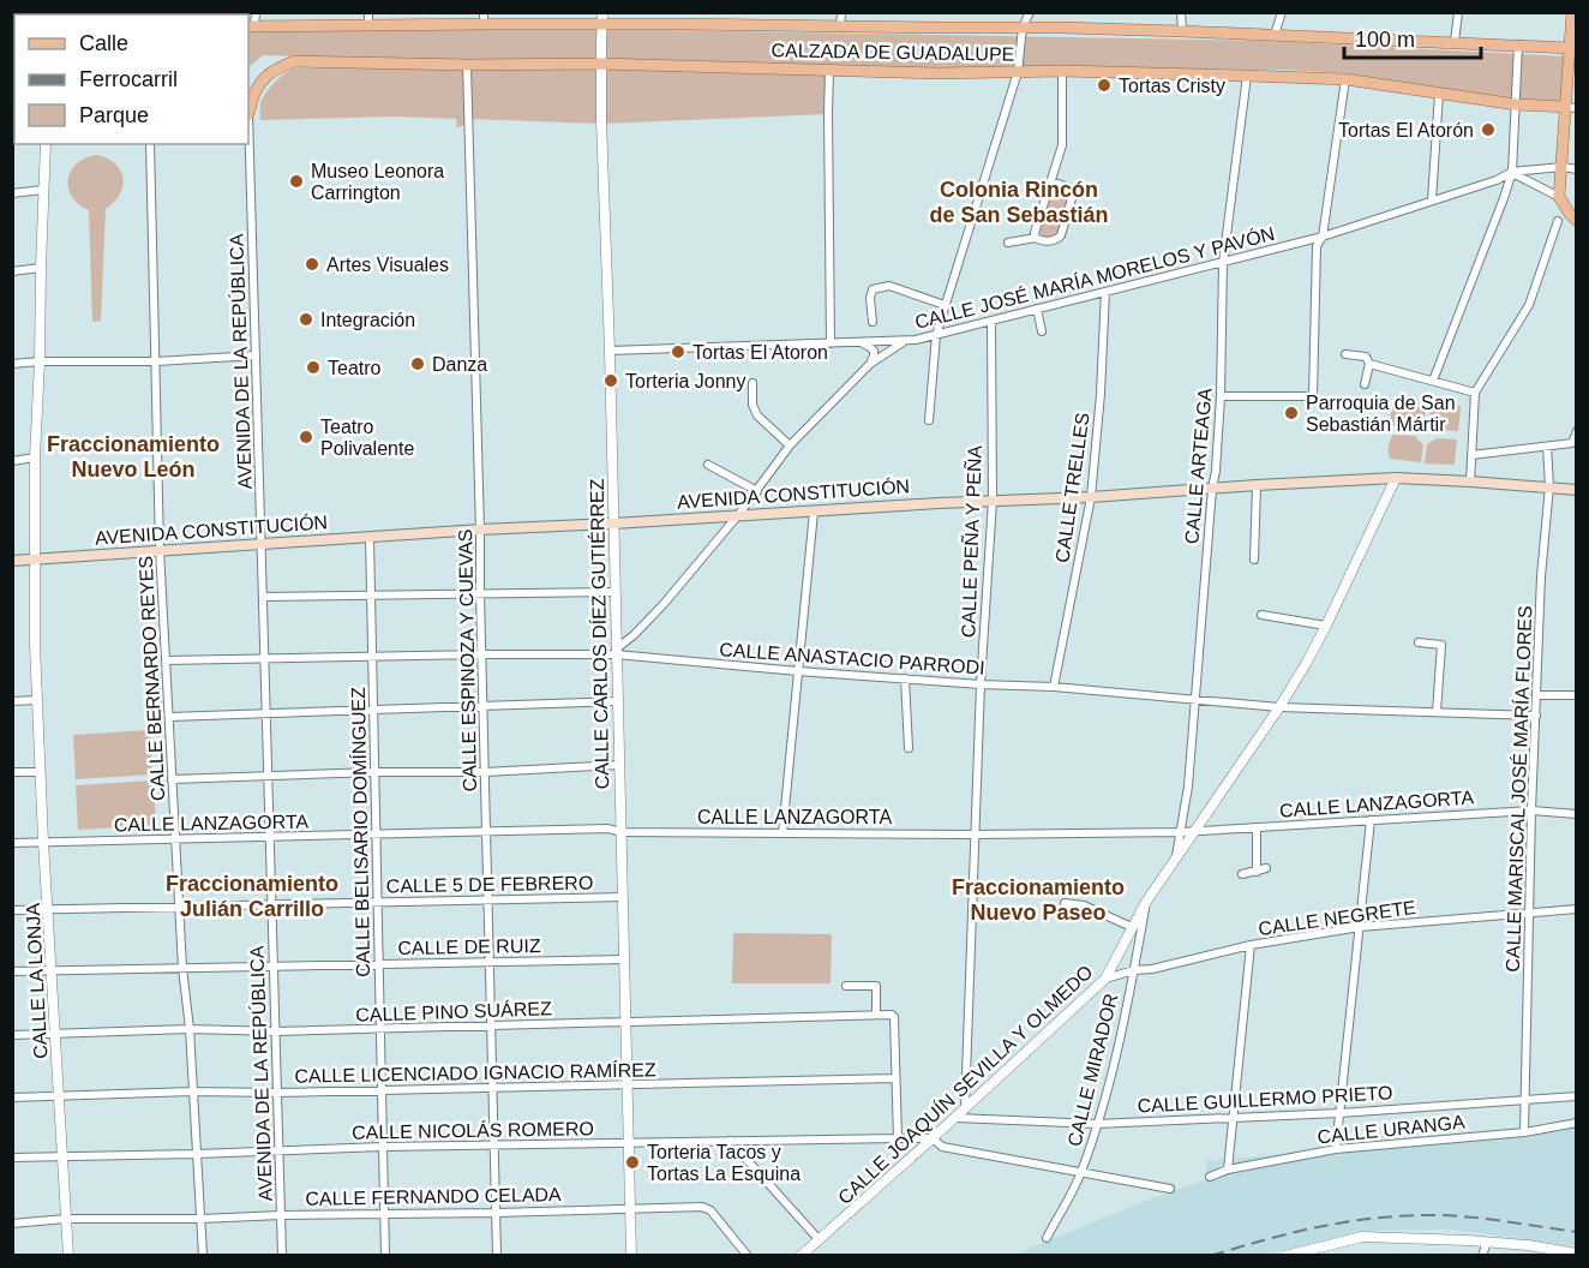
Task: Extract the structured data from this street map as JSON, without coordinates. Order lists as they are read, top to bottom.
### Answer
{
  "streets": {
    "main road": ["CALZADA DE GUADALUPE", "AVENIDA CONSTITUCIÓN"],
    "street": [
      "CALLE JOSÉ MARÍA MORELOS Y PAVÓN",
      "AVENIDA DE LA REPÚBLICA",
      "CALLE ARTEAGA",
      "CALLE TRELLES",
      "CALLE PEÑA Y PEÑA",
      "CALLE CARLOS DÍEZ GUTIÉRREZ",
      "CALLE ANASTACIO PARRODI",
      "CALLE ESPINOZA Y CUEVAS",
      "CALLE BERNARDO REYES",
      "CALLE MARISCAL JOSÉ MARÍA FLORES",
      "CALLE LANZAGORTA",
      "CALLE BELISARIO DOMÍNGUEZ",
      "CALLE 5 DE FEBRERO",
      "CALLE NEGRETE",
      "CALLE DE RUIZ",
      "CALLE LA LONJA",
      "CALLE PINO SUÁREZ",
      "CALLE MIRADOR",
      "CALLE LICENCIADO IGNACIO RAMÍREZ",
      "CALLE JOAQUÍN SEVILLA Y OLMEDO",
      "CALLE GUILLERMO PRIETO",
      "CALLE URANGA",
      "CALLE NICOLÁS ROMERO",
      "CALLE FERNANDO CELADA"
    ]
  },
  "crossings": [
    ["CALZADA DE GUADALUPE", "CALLE ARTEAGA"],
    ["CALZADA DE GUADALUPE", "CALLE CARLOS DÍEZ GUTIÉRREZ"],
    ["CALZADA DE GUADALUPE", "CALLE ESPINOZA Y CUEVAS"],
    ["CALLE JOSÉ MARÍA MORELOS Y PAVÓN", "CALLE ARTEAGA"],
    ["CALLE JOSÉ MARÍA MORELOS Y PAVÓN", "CALLE TRELLES"],
    ["CALLE JOSÉ MARÍA MORELOS Y PAVÓN", "CALLE PEÑA Y PEÑA"],
    ["CALLE JOSÉ MARÍA MORELOS Y PAVÓN", "CALLE CARLOS DÍEZ GUTIÉRREZ"],
    ["AVENIDA DE LA REPÚBLICA", "AVENIDA CONSTITUCIÓN"],
    ["AVENIDA DE LA REPÚBLICA", "CALLE ANASTACIO PARRODI"],
    ["AVENIDA DE LA REPÚBLICA", "CALLE LANZAGORTA"],
    ["AVENIDA DE LA REPÚBLICA", "CALLE 5 DE FEBRERO"],
    ["AVENIDA DE LA REPÚBLICA", "CALLE DE RUIZ"],
    ["AVENIDA DE LA REPÚBLICA", "CALLE PINO SUÁREZ"],
    ["AVENIDA DE LA REPÚBLICA", "CALLE LICENCIADO IGNACIO RAMÍREZ"],
    ["AVENIDA DE LA REPÚBLICA", "CALLE NICOLÁS ROMERO"],
    ["AVENIDA DE LA REPÚBLICA", "CALLE FERNANDO CELADA"],
    ["CALLE ARTEAGA", "AVENIDA CONSTITUCIÓN"],
    ["CALLE ARTEAGA", "CALLE ANASTACIO PARRODI"],
    ["CALLE ARTEAGA", "CALLE LANZAGORTA"],
    ["CALLE ARTEAGA", "CALLE JOAQUÍN SEVILLA Y OLMEDO"],
    ["CALLE TRELLES", "AVENIDA CONSTITUCIÓN"],
    ["CALLE TRELLES", "CALLE ANASTACIO PARRODI"],
    ["AVENIDA CONSTITUCIÓN", "CALLE PEÑA Y PEÑA"],
    ["AVENIDA CONSTITUCIÓN", "CALLE CARLOS DÍEZ GUTIÉRREZ"],
    ["AVENIDA CONSTITUCIÓN", "CALLE ESPINOZA Y CUEVAS"],
    ["AVENIDA CONSTITUCIÓN", "CALLE BERNARDO REYES"],
    ["AVENIDA CONSTITUCIÓN", "CALLE MARISCAL JOSÉ MARÍA FLORES"],
    ["AVENIDA CONSTITUCIÓN", "CALLE BELISARIO DOMÍNGUEZ"],
    ["AVENIDA CONSTITUCIÓN", "CALLE LA LONJA"],
    ["AVENIDA CONSTITUCIÓN", "CALLE JOAQUÍN SEVILLA Y OLMEDO"],
    ["CALLE PEÑA Y PEÑA", "CALLE ANASTACIO PARRODI"],
    ["CALLE PEÑA Y PEÑA", "CALLE LANZAGORTA"],
    ["CALLE PEÑA Y PEÑA", "CALLE JOAQUÍN SEVILLA Y OLMEDO"],
    ["CALLE CARLOS DÍEZ GUTIÉRREZ", "CALLE ANASTACIO PARRODI"],
    ["CALLE CARLOS DÍEZ GUTIÉRREZ", "CALLE LANZAGORTA"],
    ["CALLE CARLOS DÍEZ GUTIÉRREZ", "CALLE 5 DE FEBRERO"],
    ["CALLE CARLOS DÍEZ GUTIÉRREZ", "CALLE DE RUIZ"],
    ["CALLE CARLOS DÍEZ GUTIÉRREZ", "CALLE PINO SUÁREZ"],
    ["CALLE CARLOS DÍEZ GUTIÉRREZ", "CALLE LICENCIADO IGNACIO RAMÍREZ"],
    ["CALLE CARLOS DÍEZ GUTIÉRREZ", "CALLE NICOLÁS ROMERO"],
    ["CALLE CARLOS DÍEZ GUTIÉRREZ", "CALLE FERNANDO CELADA"],
    ["CALLE ANASTACIO PARRODI", "CALLE ESPINOZA Y CUEVAS"],
    ["CALLE ANASTACIO PARRODI", "CALLE BERNARDO REYES"],
    ["CALLE ANASTACIO PARRODI", "CALLE MARISCAL JOSÉ MARÍA FLORES"],
    ["CALLE ANASTACIO PARRODI", "CALLE BELISARIO DOMÍNGUEZ"],
    ["CALLE ANASTACIO PARRODI", "CALLE JOAQUÍN SEVILLA Y OLMEDO"],
    ["CALLE ESPINOZA Y CUEVAS", "CALLE LANZAGORTA"],
    ["CALLE ESPINOZA Y CUEVAS", "CALLE 5 DE FEBRERO"],
    ["CALLE ESPINOZA Y CUEVAS", "CALLE DE RUIZ"],
    ["CALLE ESPINOZA Y CUEVAS", "CALLE PINO SUÁREZ"],
    ["CALLE ESPINOZA Y CUEVAS", "CALLE LICENCIADO IGNACIO RAMÍREZ"],
    ["CALLE ESPINOZA Y CUEVAS", "CALLE NICOLÁS ROMERO"],
    ["CALLE ESPINOZA Y CUEVAS", "CALLE FERNANDO CELADA"],
    ["CALLE BERNARDO REYES", "CALLE LANZAGORTA"],
    ["CALLE BERNARDO REYES", "CALLE 5 DE FEBRERO"],
    ["CALLE BERNARDO REYES", "CALLE DE RUIZ"],
    ["CALLE BERNARDO REYES", "CALLE PINO SUÁREZ"],
    ["CALLE BERNARDO REYES", "CALLE LICENCIADO IGNACIO RAMÍREZ"],
    ["CALLE BERNARDO REYES", "CALLE NICOLÁS ROMERO"],
    ["CALLE BERNARDO REYES", "CALLE FERNANDO CELADA"],
    ["CALLE MARISCAL JOSÉ MARÍA FLORES", "CALLE LANZAGORTA"],
    ["CALLE MARISCAL JOSÉ MARÍA FLORES", "CALLE NEGRETE"],
    ["CALLE MARISCAL JOSÉ MARÍA FLORES", "CALLE GUILLERMO PRIETO"],
    ["CALLE MARISCAL JOSÉ MARÍA FLORES", "CALLE URANGA"],
    ["CALLE LANZAGORTA", "CALLE BELISARIO DOMÍNGUEZ"],
    ["CALLE LANZAGORTA", "CALLE LA LONJA"],
    ["CALLE LANZAGORTA", "CALLE JOAQUÍN SEVILLA Y OLMEDO"],
    ["CALLE BELISARIO DOMÍNGUEZ", "CALLE 5 DE FEBRERO"],
    ["CALLE BELISARIO DOMÍNGUEZ", "CALLE DE RUIZ"],
    ["CALLE BELISARIO DOMÍNGUEZ", "CALLE PINO SUÁREZ"],
    ["CALLE BELISARIO DOMÍNGUEZ", "CALLE LICENCIADO IGNACIO RAMÍREZ"],
    ["CALLE BELISARIO DOMÍNGUEZ", "CALLE NICOLÁS ROMERO"],
    ["CALLE BELISARIO DOMÍNGUEZ", "CALLE FERNANDO CELADA"],
    ["CALLE 5 DE FEBRERO", "CALLE LA LONJA"],
    ["CALLE NEGRETE", "CALLE MIRADOR"],
    ["CALLE NEGRETE", "CALLE JOAQUÍN SEVILLA Y OLMEDO"],
    ["CALLE DE RUIZ", "CALLE LA LONJA"],
    ["CALLE LA LONJA", "CALLE PINO SUÁREZ"],
    ["CALLE LA LONJA", "CALLE LICENCIADO IGNACIO RAMÍREZ"],
    ["CALLE LA LONJA", "CALLE NICOLÁS ROMERO"],
    ["CALLE LA LONJA", "CALLE FERNANDO CELADA"],
    ["CALLE PINO SUÁREZ", "CALLE LICENCIADO IGNACIO RAMÍREZ"],
    ["CALLE MIRADOR", "CALLE JOAQUÍN SEVILLA Y OLMEDO"],
    ["CALLE MIRADOR", "CALLE GUILLERMO PRIETO"],
    ["CALLE JOAQUÍN SEVILLA Y OLMEDO", "CALLE GUILLERMO PRIETO"],
    ["CALLE JOAQUÍN SEVILLA Y OLMEDO", "CALLE NICOLÁS ROMERO"]
  ],
  "districts": [
    "Colonia Rincón de San Sebastián",
    "Fraccionamiento Nuevo León",
    "Fraccionamiento Julián Carrillo",
    "Fraccionamiento Nuevo Paseo"
  ],
  "places": [
    "Tortas Cristy",
    "Tortas El Atorón",
    "Museo Leonora Carrington",
    "Artes Visuales",
    "Integración",
    "Tortas El Atoron",
    "Danza",
    "Teatro",
    "Torteria Jonny",
    "Parroquia de San Sebastián Mártir",
    "Teatro Polivalente",
    "Torteria Tacos y Tortas La Esquina"
  ],
  "legend": ["Calle", "Ferrocarril", "Parque"],
  "scale_bar": "100 m"
}
